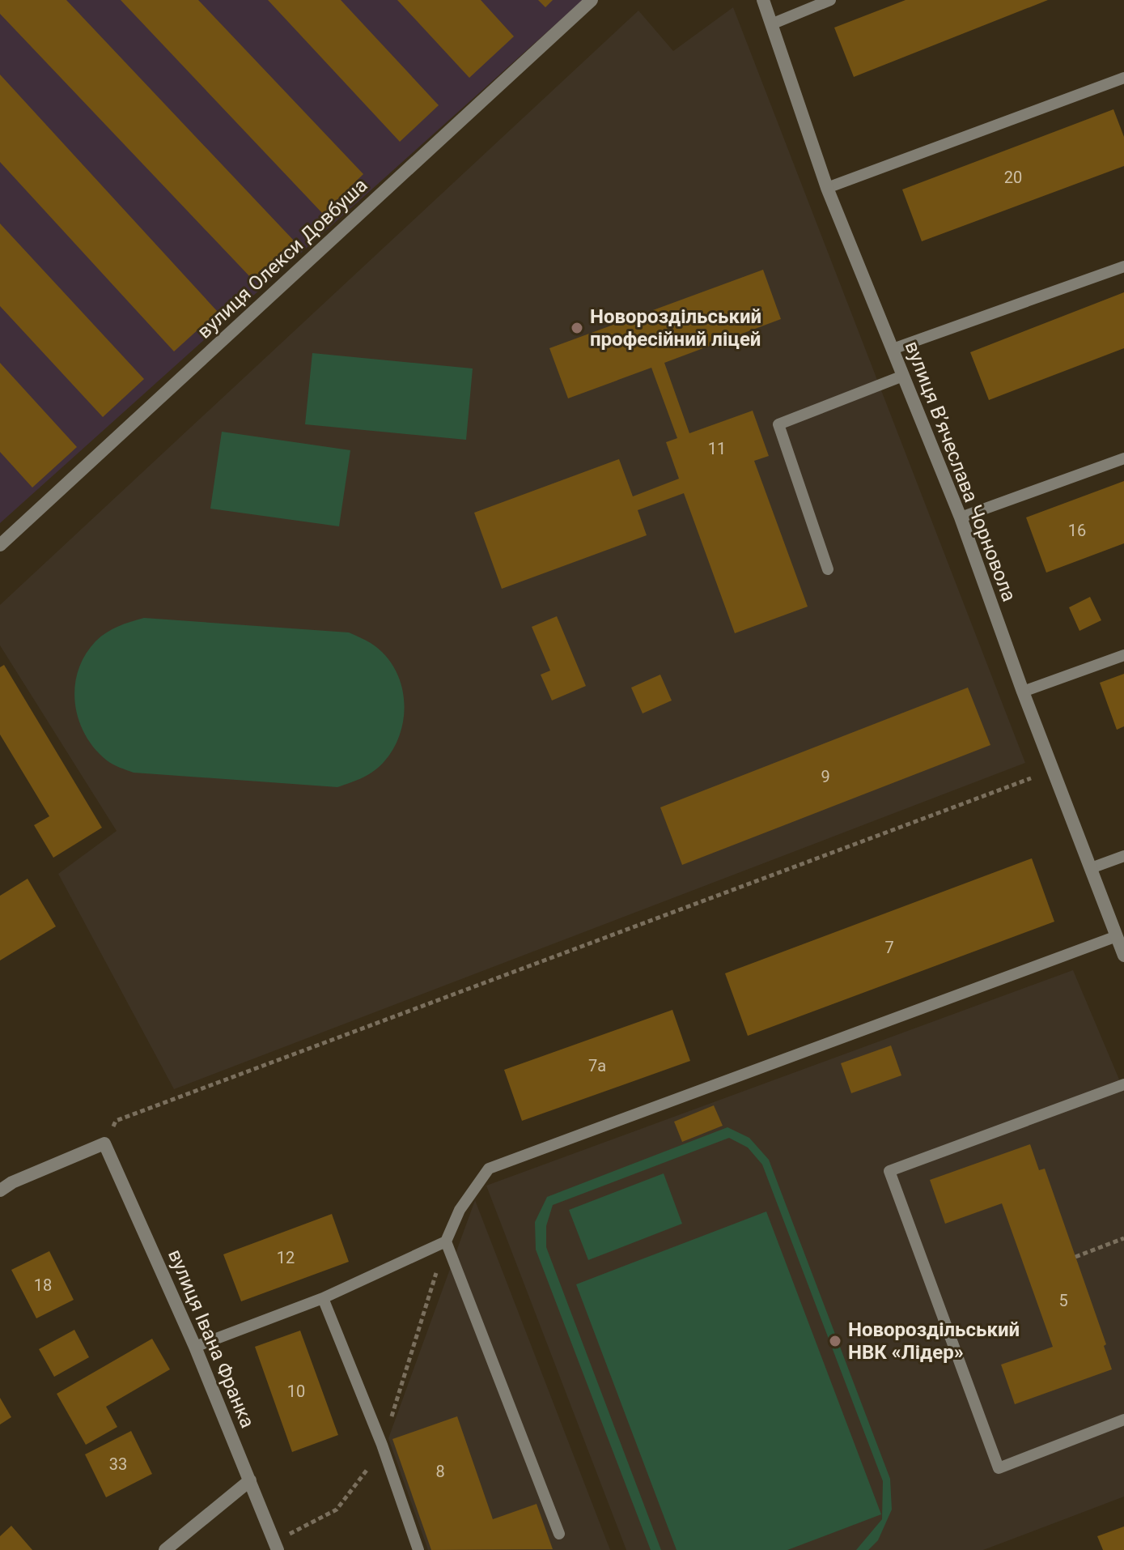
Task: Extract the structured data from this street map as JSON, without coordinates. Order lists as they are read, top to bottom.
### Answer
{
  "streets": {
    "street": ["вулиця Олекси Довбуша", "вулиця Вʼячеслава Чорновола", "вулиця Івана Франка"]
  },
  "places": ["Новороздільський професійний ліцей", "Новороздільський НВК «Лідер»"],
  "house_numbers": [
    "20",
    "11",
    "16",
    "9",
    "7",
    "7а",
    "12",
    "18",
    "5",
    "10",
    "33",
    "8"
  ]
}
